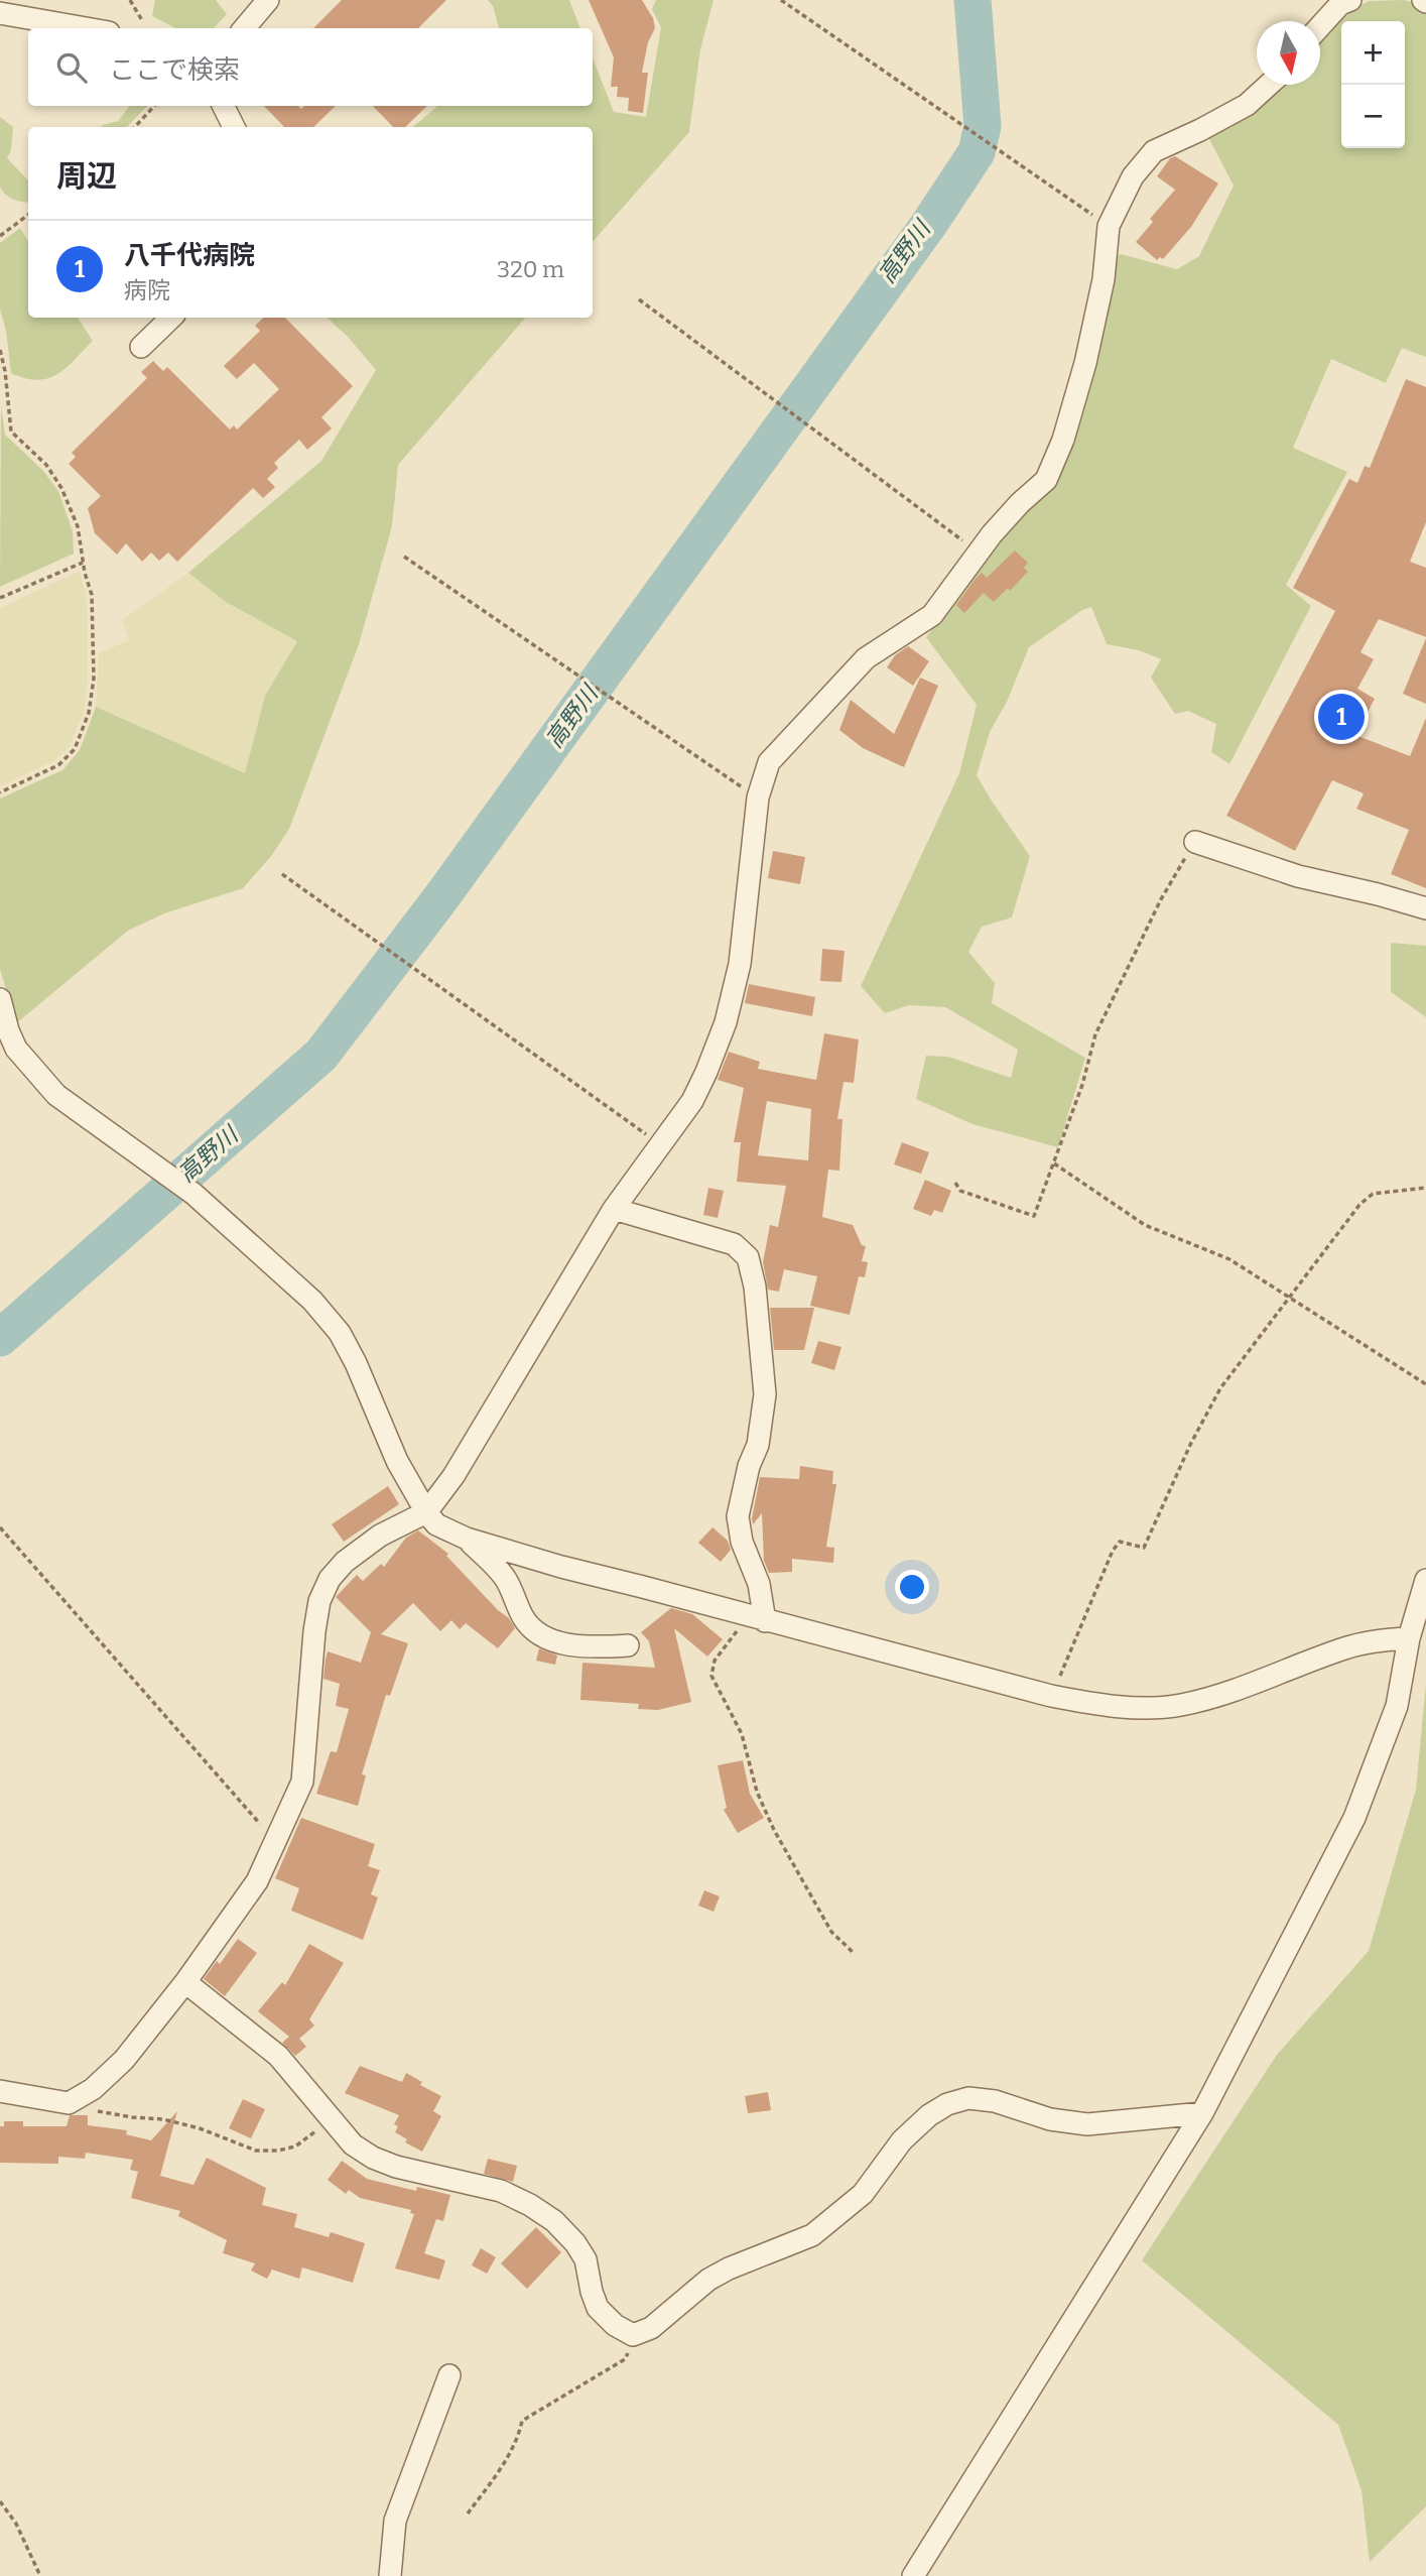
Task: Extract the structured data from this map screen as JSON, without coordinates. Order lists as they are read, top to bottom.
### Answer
{
  "water": ["高野川"],
  "north": "bottom",
  "page": {
    "map_buttons": ["+", "−"],
    "search": "ここで検索",
    "heading": "周辺",
    "list": [
      {
        "mark": "1",
        "name": "八千代病院",
        "note": "病院",
        "value": "320 m"
      }
    ],
    "pins": "1"
  }
}
